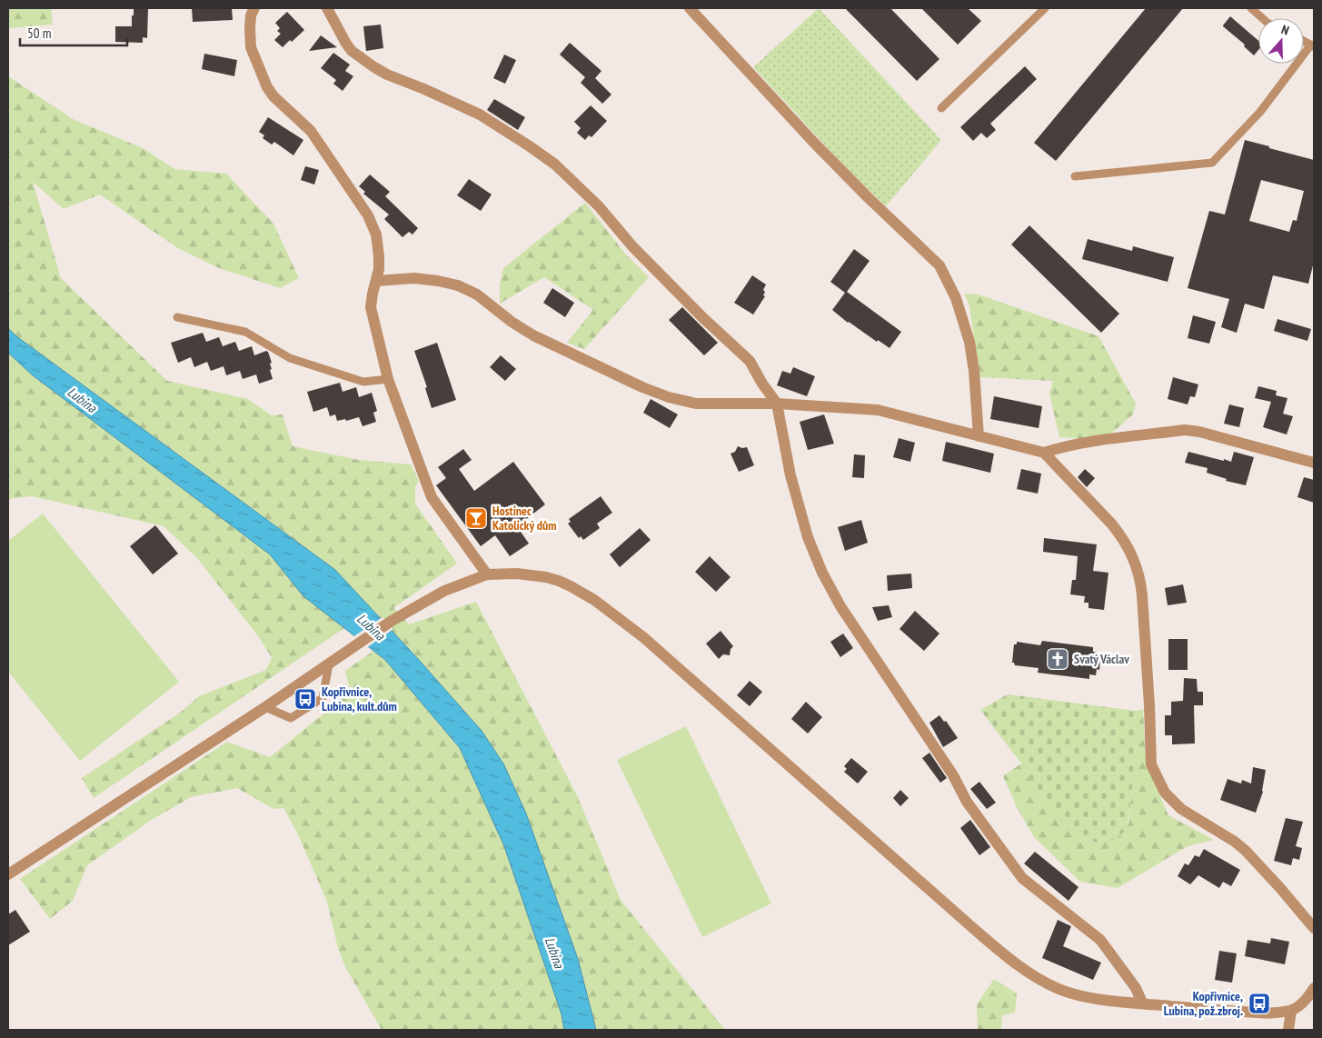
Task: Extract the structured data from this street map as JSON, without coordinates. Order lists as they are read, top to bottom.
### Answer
{
  "water": ["Lubina"],
  "places": {
    "bar": ["Hostinec Katolický dům"],
    "church": ["Svatý Václav"],
    "bus stop": ["Kopřivnice, Lubina, kult.dům", "Kopřivnice, Lubina, pož.zbroj."]
  },
  "scale_bar": "50 m",
  "north": "top"
}
